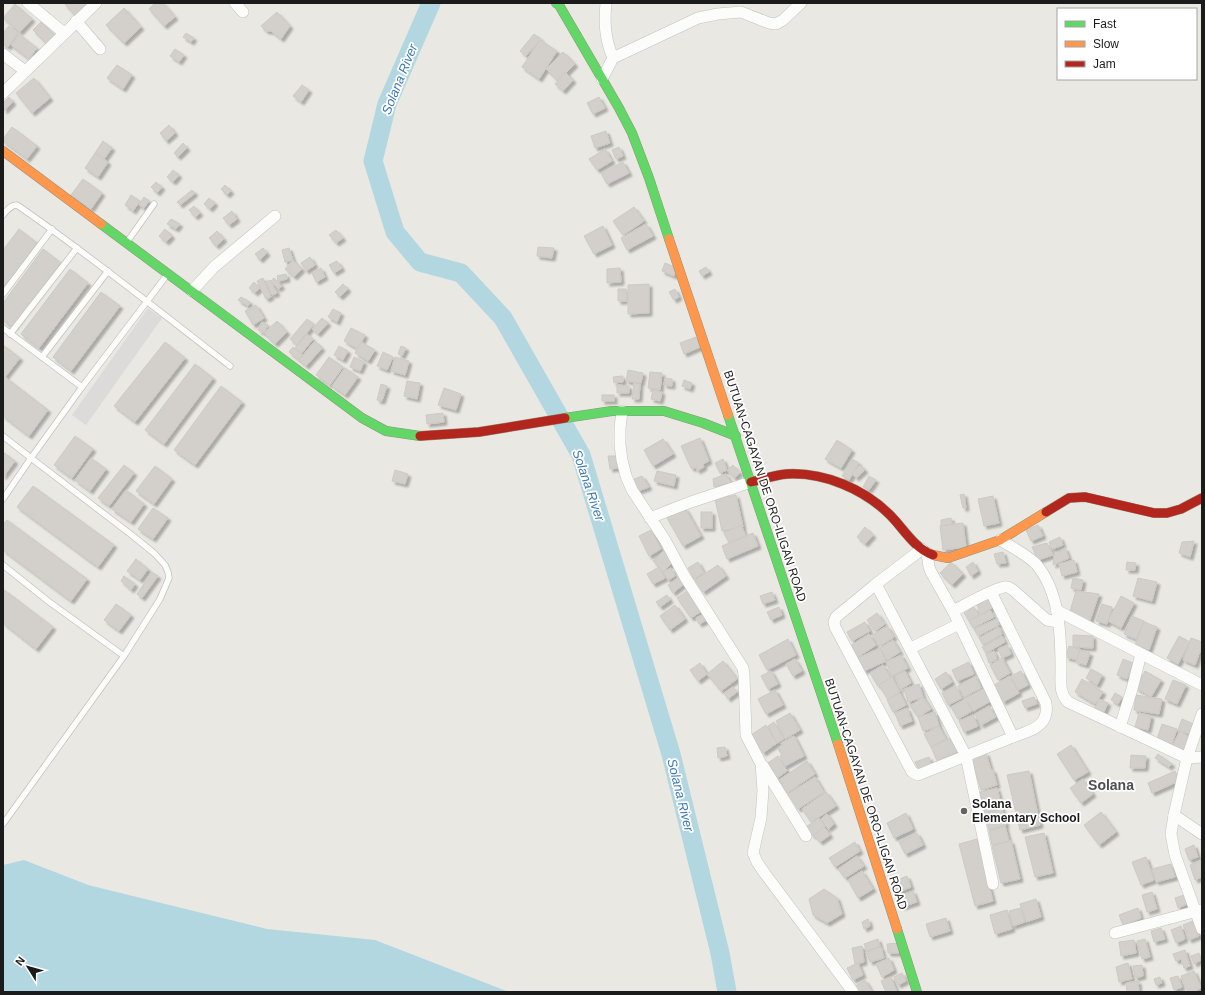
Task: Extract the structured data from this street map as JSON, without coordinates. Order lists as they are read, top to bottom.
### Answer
{
  "streets": {
    "main road": ["BUTUAN-CAGAYAN DE ORO-ILIGAN ROAD"]
  },
  "districts": ["Solana"],
  "water": ["Solana River"],
  "places": ["Solana Elementary School"],
  "legend": ["Fast", "Slow", "Jam"],
  "north": "top left"
}
